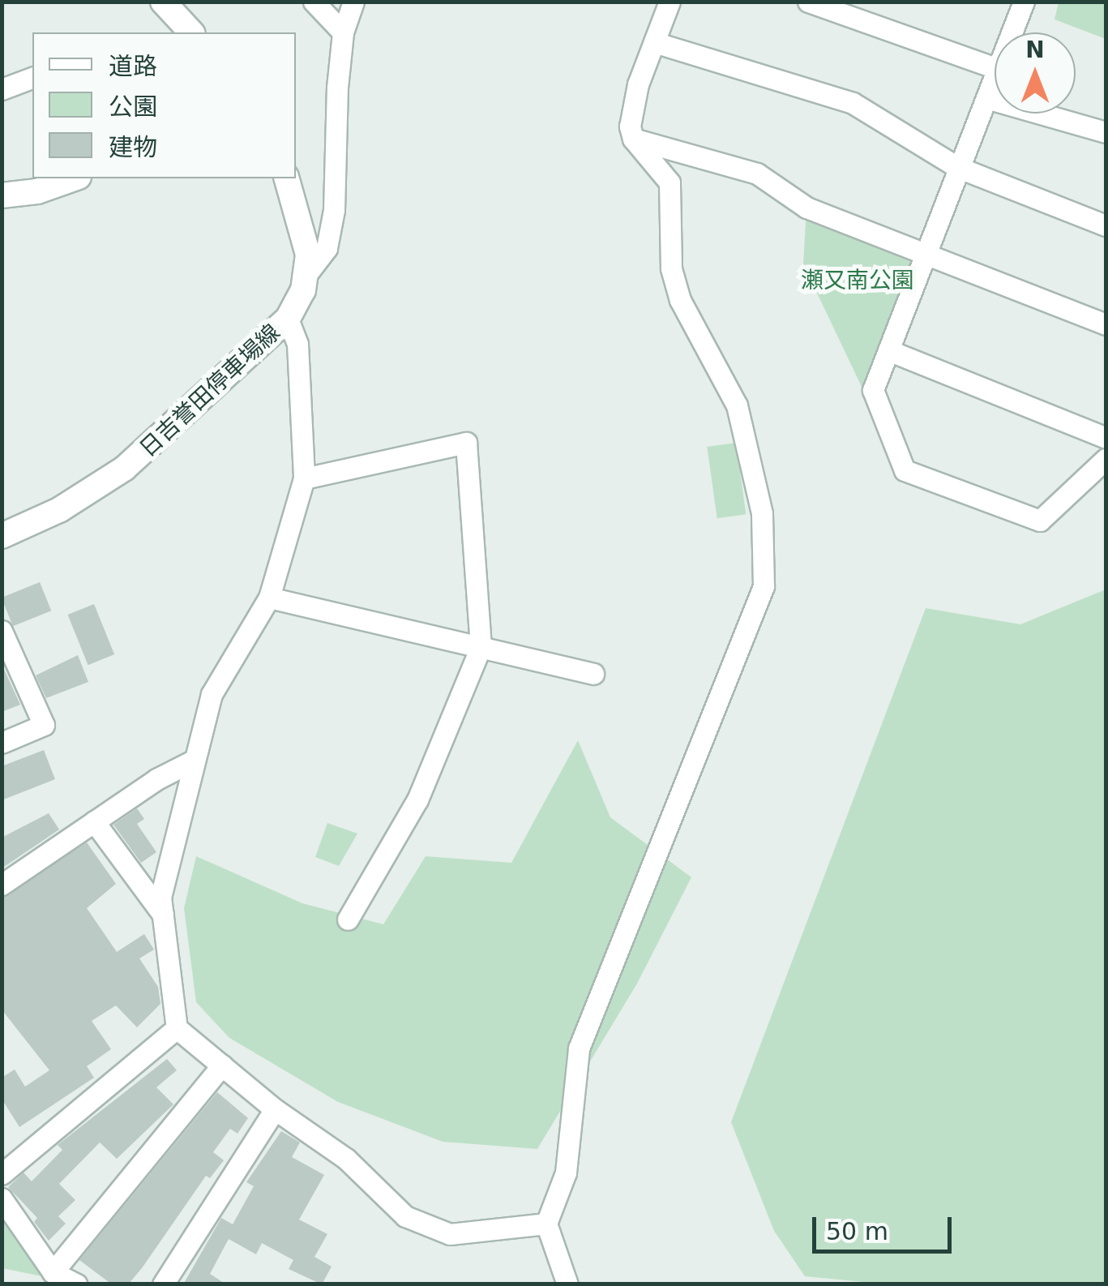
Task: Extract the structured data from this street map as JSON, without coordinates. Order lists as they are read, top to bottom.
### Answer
{
  "streets": {
    "main road": ["日吉誉田停車場線"]
  },
  "parks": ["瀬又南公園"],
  "legend": ["道路", "公園", "建物"],
  "scale_bar": "50 m",
  "north": "top"
}
